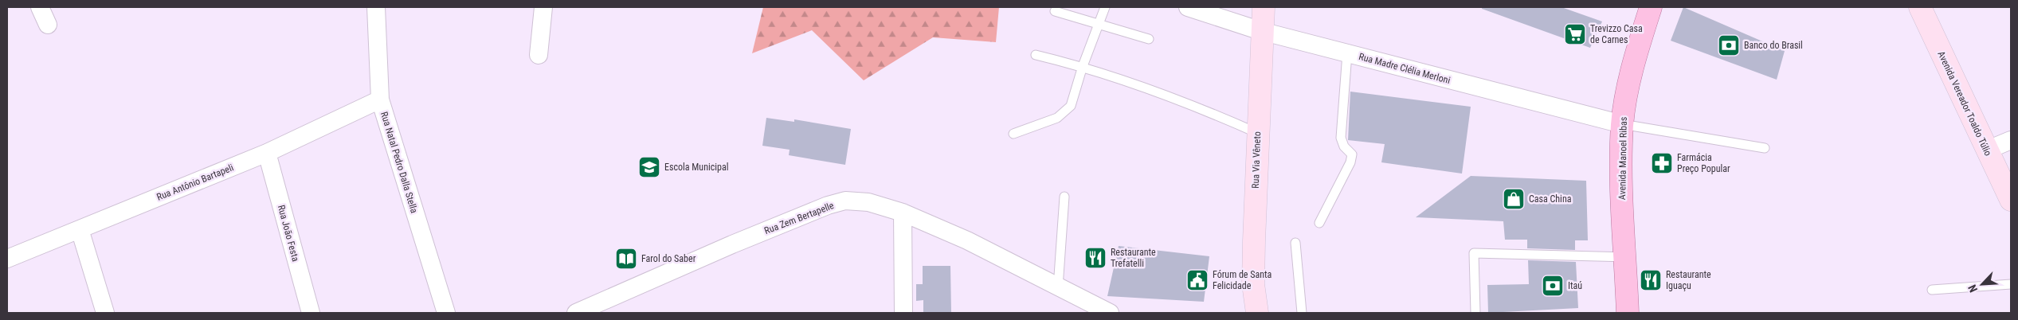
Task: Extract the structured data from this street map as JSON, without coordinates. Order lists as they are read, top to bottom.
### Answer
{
  "streets": {
    "main road": ["Avenida Vereador Toaldo Túlio", "Avenida Manoel Ribas", "Rua Via Vêneto"],
    "street": [
      "Rua Madre Clélia Merloni",
      "Rua Natal Pedro Dalla Stella",
      "Rua Antônio Bartapeli",
      "Rua Zem Bertapelle",
      "Rua João Festa"
    ]
  },
  "crossings": [
    ["Rua Madre Clélia Merloni", "Avenida Manoel Ribas"],
    ["Rua Madre Clélia Merloni", "Rua Via Vêneto"],
    ["Rua Natal Pedro Dalla Stella", "Rua Antônio Bartapeli"],
    ["Rua Antônio Bartapeli", "Rua João Festa"]
  ],
  "places": {
    "supermarket": ["Trevizzo Casa de Carnes"],
    "bank": ["Banco do Brasil", "Itaú"],
    "pharmacy": ["Farmácia Preço Popular"],
    "school or university": ["Escola Municipal"],
    "shop": ["Casa China"],
    "restaurant": ["Restaurante Trefatelli", "Restaurante Iguaçu"],
    "library": ["Farol do Saber"],
    "public building": ["Fórum de Santa Felicidade"]
  },
  "north": "bottom left"
}
